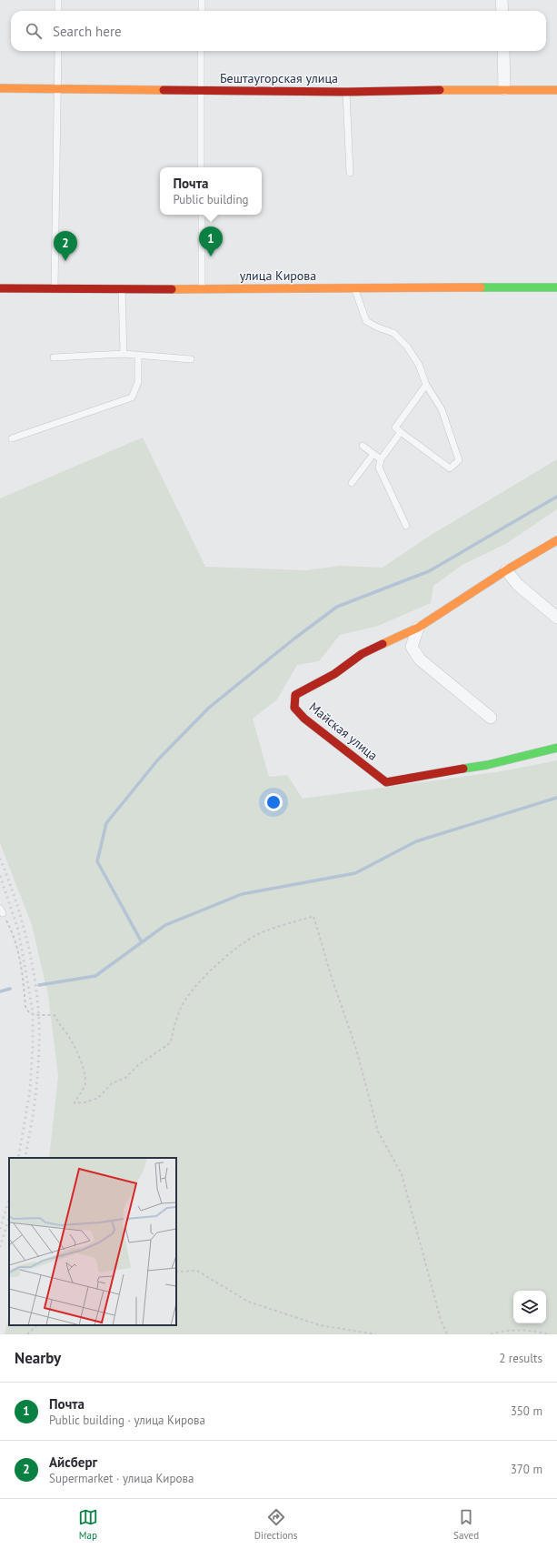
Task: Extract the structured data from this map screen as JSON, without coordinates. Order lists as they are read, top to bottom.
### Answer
{
  "streets": {
    "street": ["Бештаугорская улица", "улица Кирова", "Майская улица"]
  },
  "page": {
    "search": "Search here",
    "popup": ["Почта", "Public building"],
    "pins": ["1", "2"],
    "heading": ["Nearby", "2 results"],
    "list": [
      {
        "mark": "1",
        "name": "Почта",
        "note": "Public building · улица Кирова",
        "value": "350 m"
      },
      {
        "mark": "2",
        "name": "Айсберг",
        "note": "Supermarket · улица Кирова",
        "value": "370 m"
      }
    ],
    "nav": ["Map", "Directions", "Saved"]
  }
}
